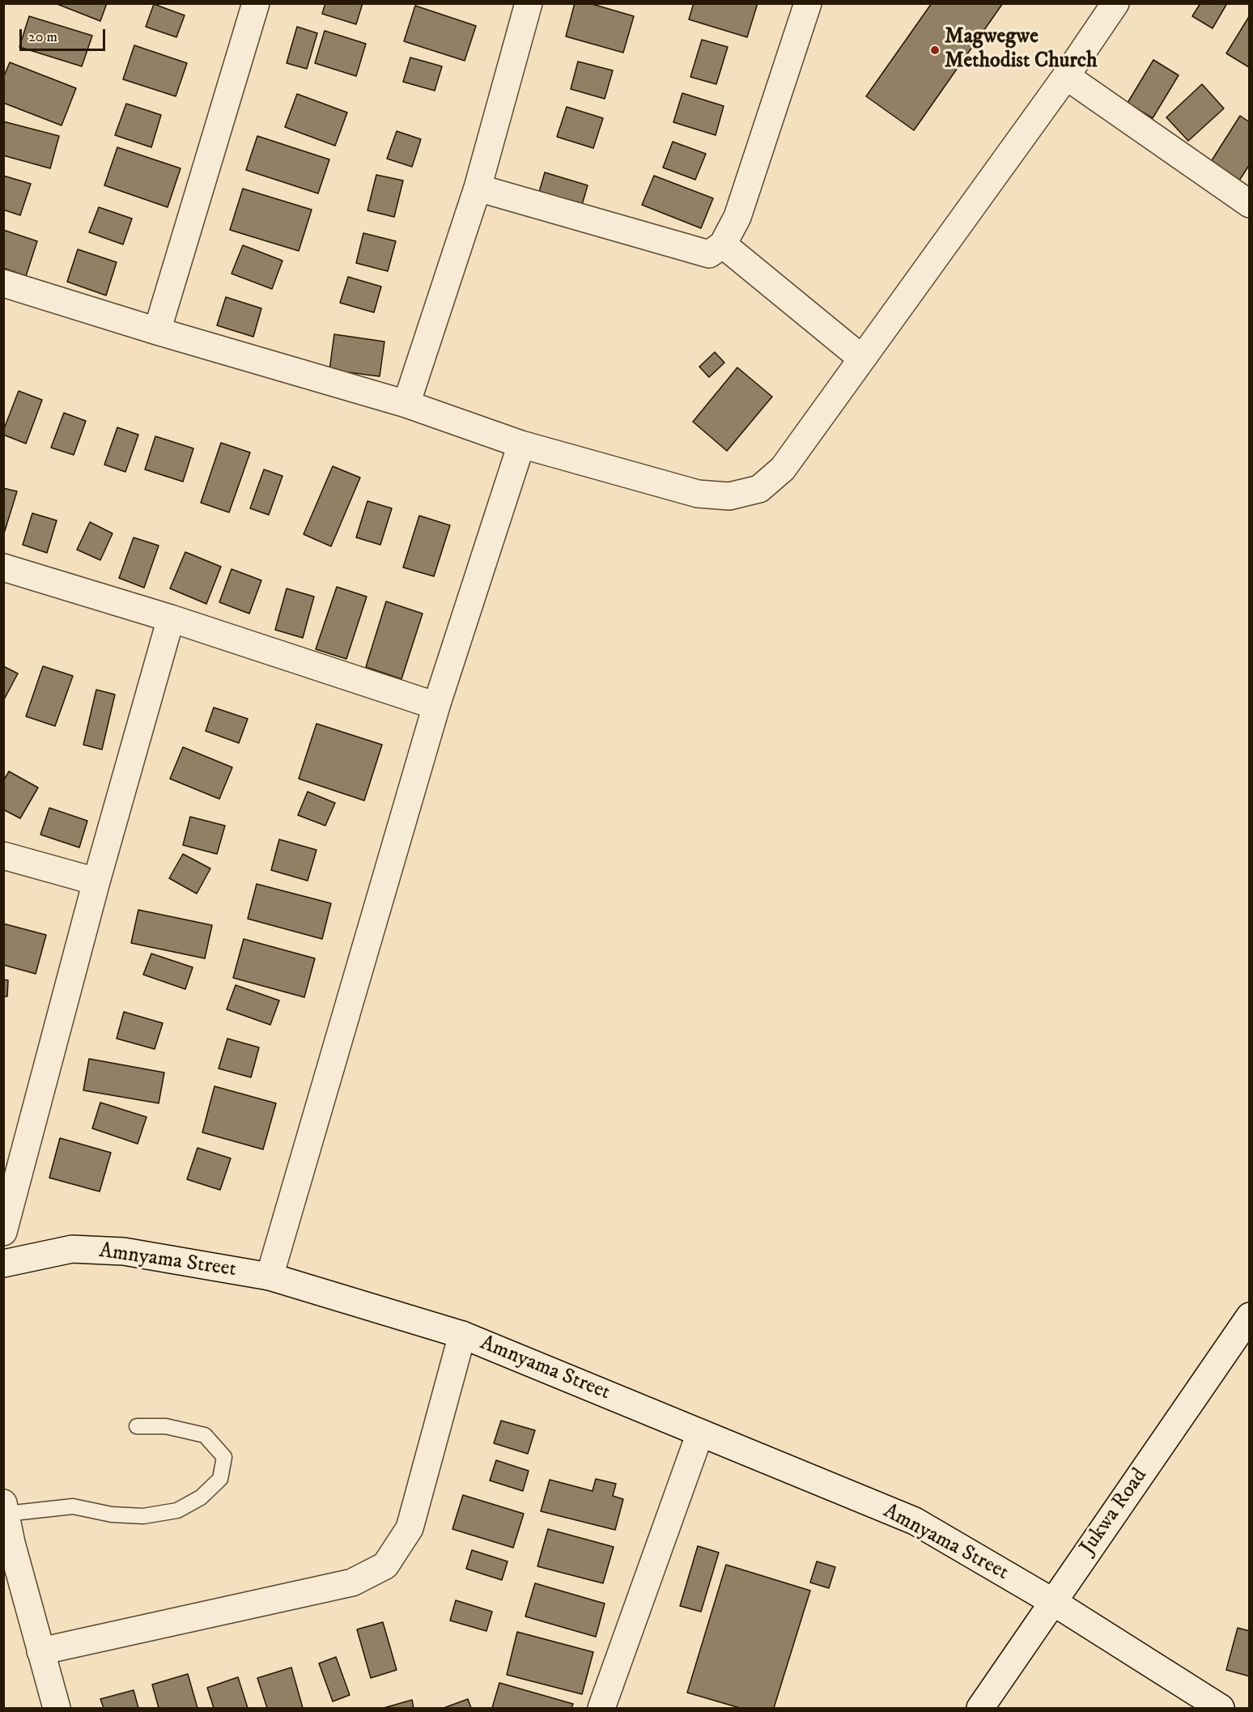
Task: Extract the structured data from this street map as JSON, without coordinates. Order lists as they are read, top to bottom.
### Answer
{
  "streets": {
    "street": ["Amnyama Street", "Jukwa Road"]
  },
  "crossings": [
    ["Amnyama Street", "Jukwa Road"]
  ],
  "places": ["Magwegwe Methodist Church"],
  "scale_bar": "20 m"
}
